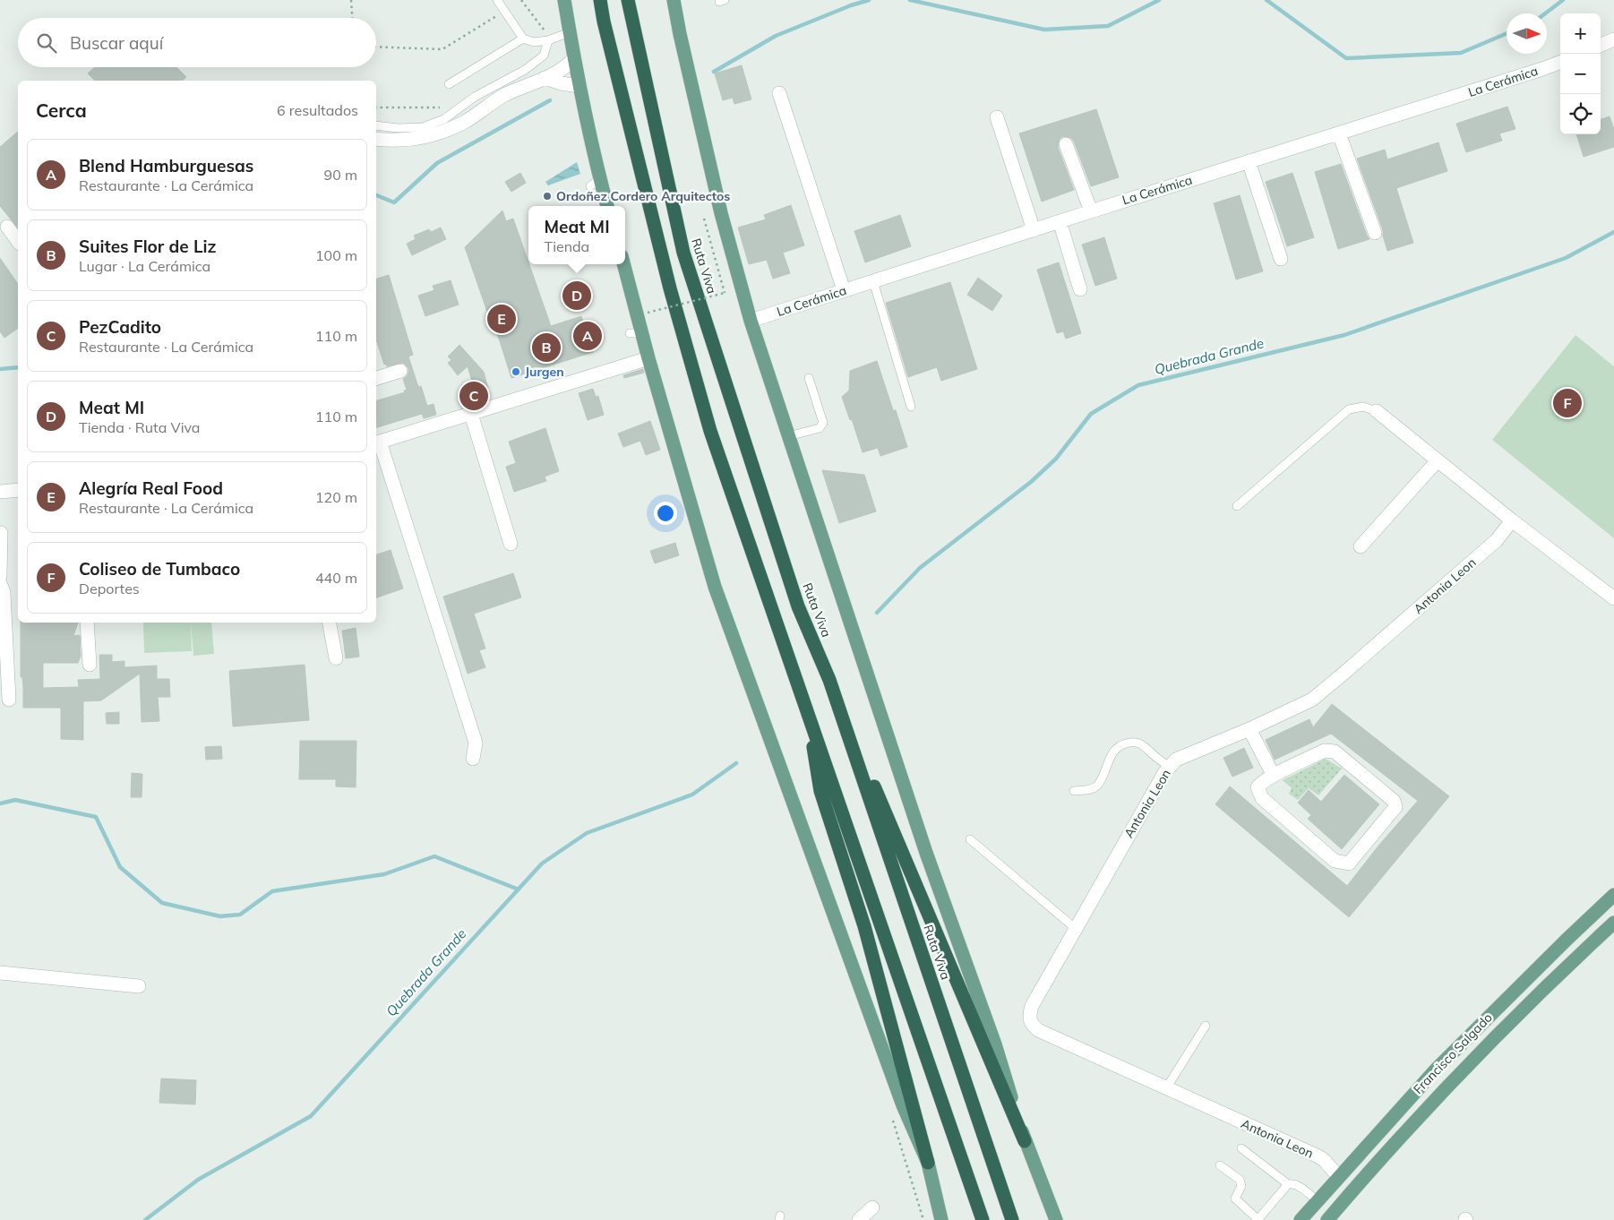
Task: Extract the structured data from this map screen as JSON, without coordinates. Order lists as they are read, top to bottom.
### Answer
{
  "streets": {
    "highway": ["Ruta Viva"],
    "main road": ["Francisco Salgado"],
    "street": ["La Cerámica", "Antonia Leon"]
  },
  "crossings": [
    ["La Cerámica", "Ruta Viva"],
    ["Antonia Leon", "Francisco Salgado"]
  ],
  "water": ["Quebrada Grande"],
  "places": ["Ordoñez Cordero Arquitectos", "Jurgen"],
  "north": "right",
  "page": {
    "map_buttons": ["+", "−"],
    "search": "Buscar aquí",
    "heading": ["Cerca", "6 resultados"],
    "list": [
      {
        "mark": "A",
        "name": "Blend Hamburguesas",
        "note": "Restaurante · La Cerámica",
        "value": "90 m"
      },
      {
        "mark": "B",
        "name": "Suites Flor de Liz",
        "note": "Lugar · La Cerámica",
        "value": "100 m"
      },
      {
        "mark": "C",
        "name": "PezCadito",
        "note": "Restaurante · La Cerámica",
        "value": "110 m"
      },
      {
        "mark": "D",
        "name": "Meat MI",
        "note": "Tienda · Ruta Viva",
        "value": "110 m"
      },
      {
        "mark": "E",
        "name": "Alegría Real Food",
        "note": "Restaurante · La Cerámica",
        "value": "120 m"
      },
      {
        "mark": "F",
        "name": "Coliseo de Tumbaco",
        "note": "Deportes",
        "value": "440 m"
      }
    ],
    "popup": ["Meat MI", "Tienda"],
    "pins": [
      "D",
      "E",
      "A",
      "B",
      "C",
      "F"
    ]
  }
}
